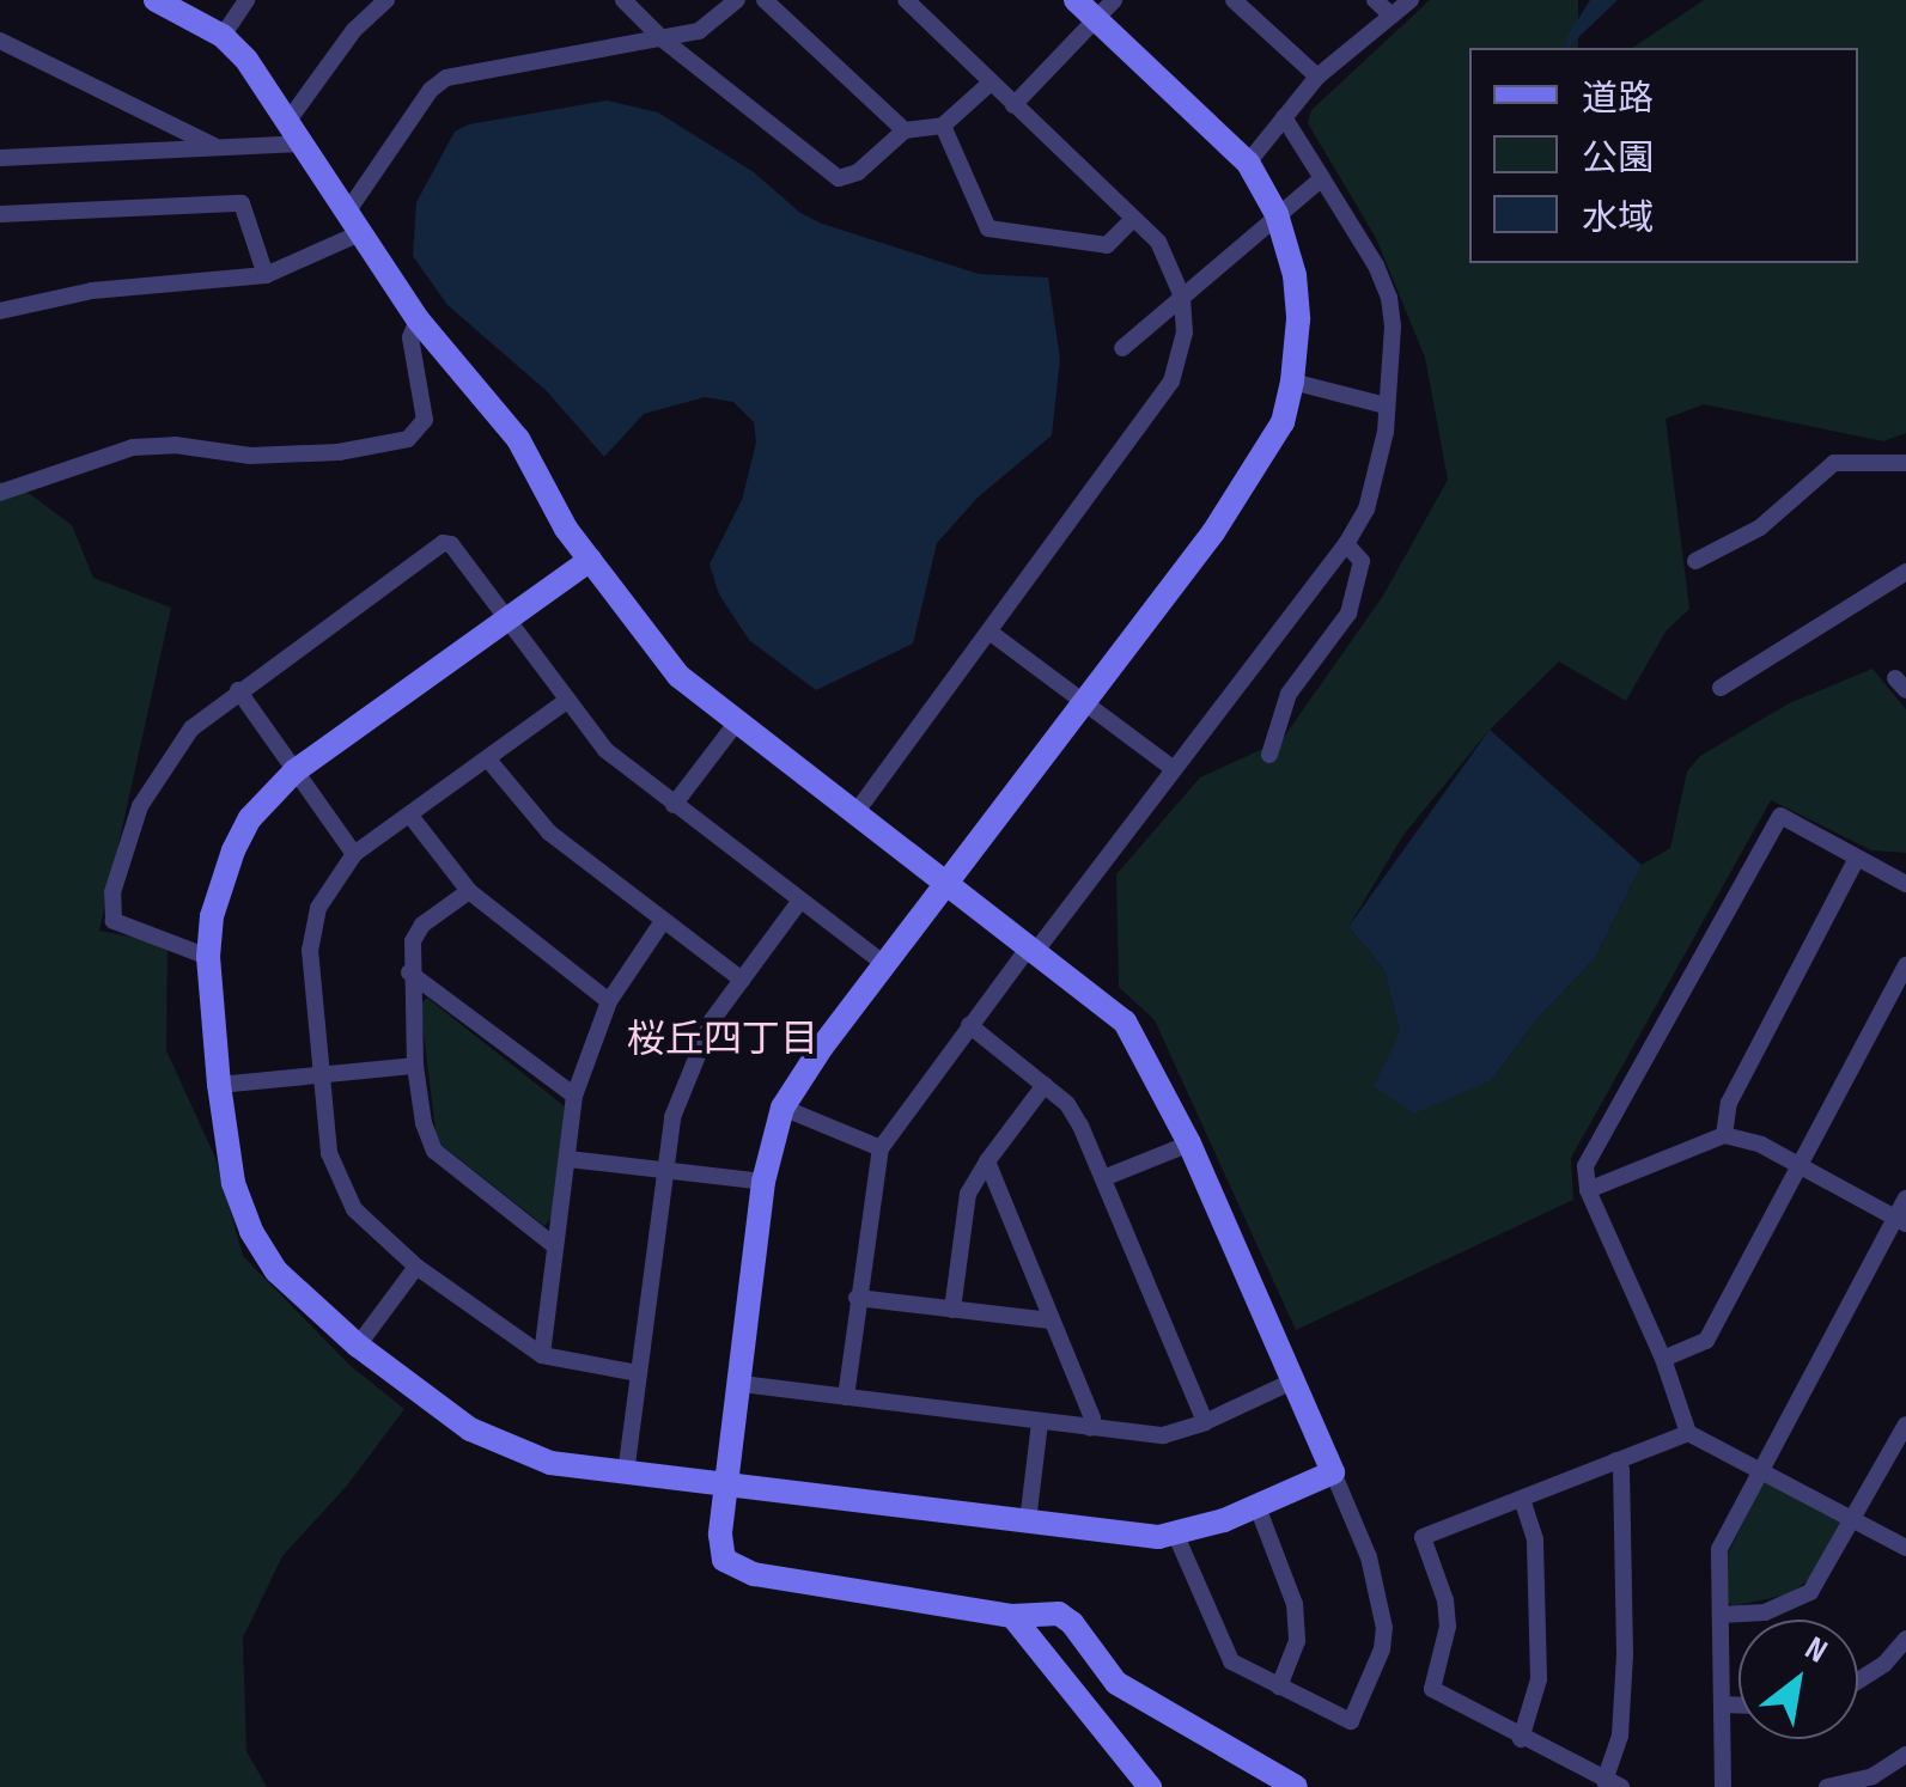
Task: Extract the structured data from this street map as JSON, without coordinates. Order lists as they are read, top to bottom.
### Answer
{
  "districts": ["桜丘四丁目"],
  "legend": ["道路", "公園", "水域"],
  "north": "top right"
}
